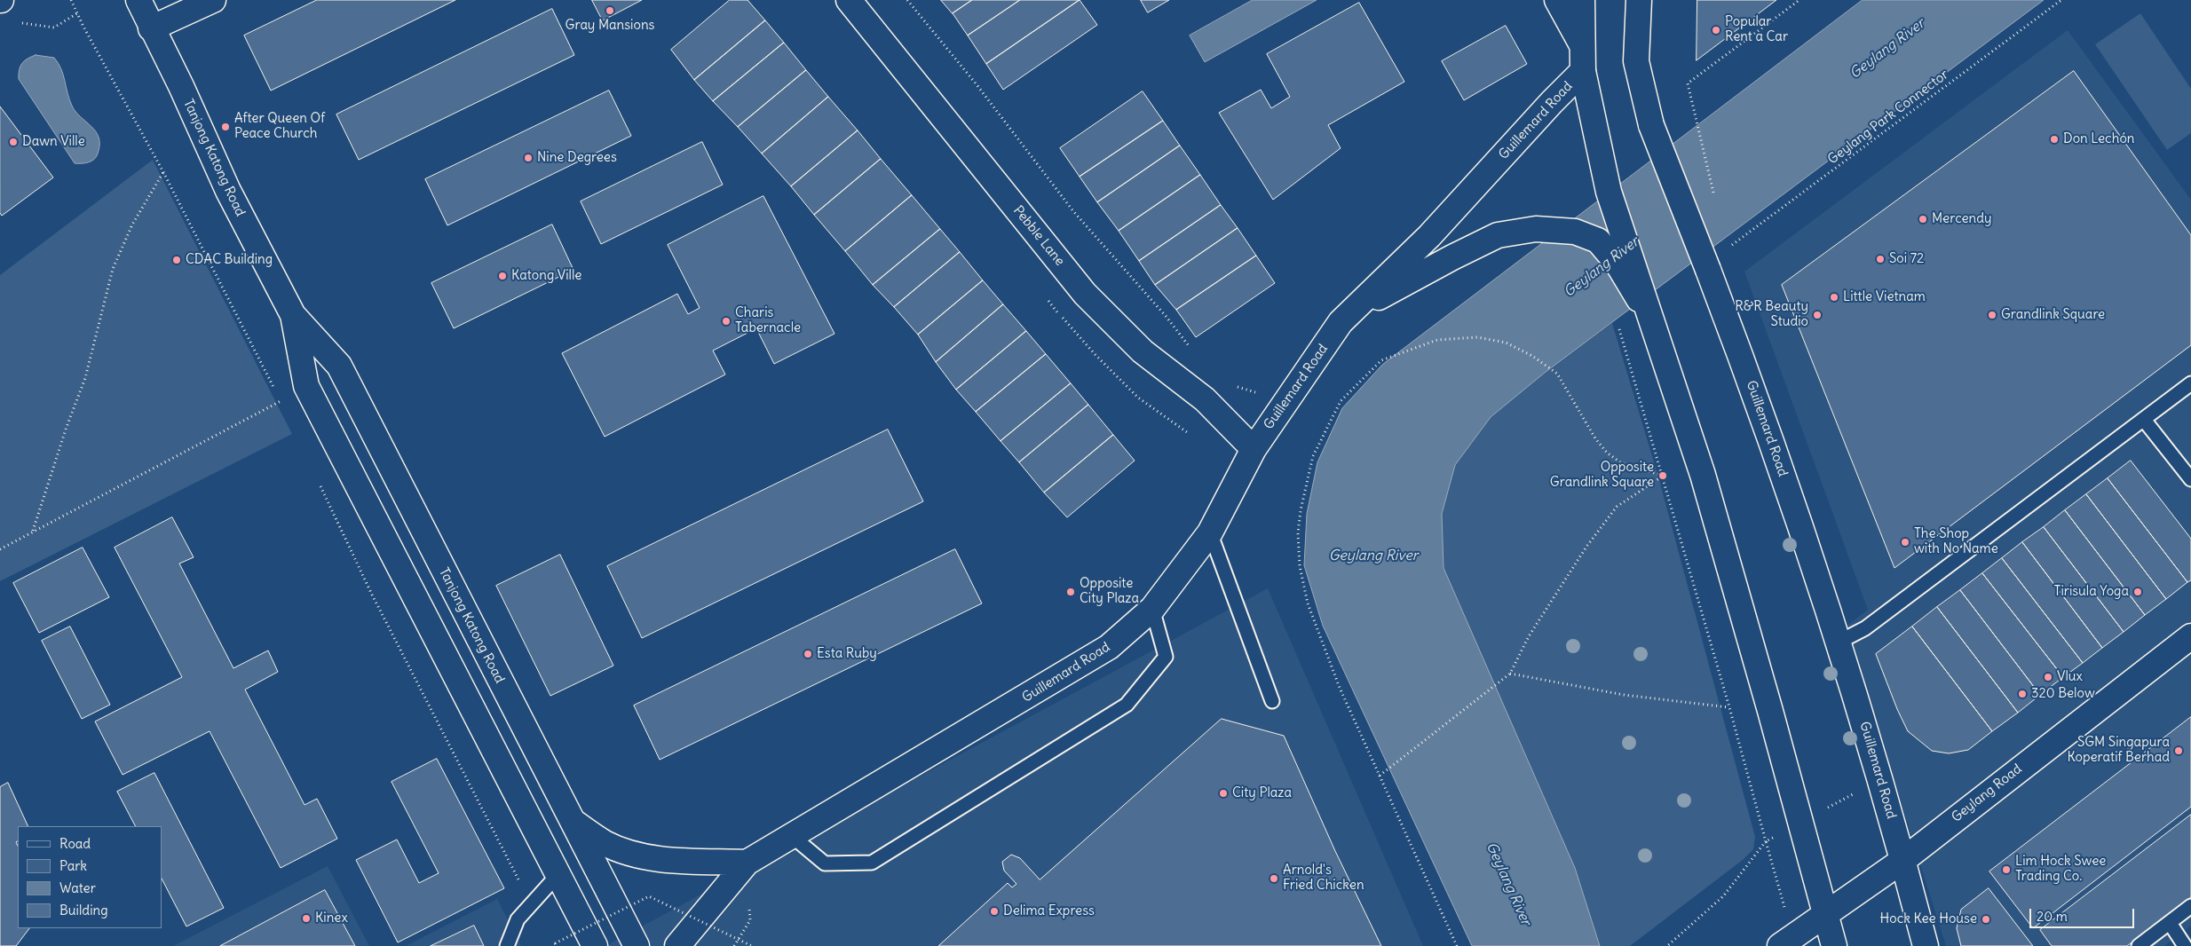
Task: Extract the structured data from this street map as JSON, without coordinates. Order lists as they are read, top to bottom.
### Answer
{
  "streets": {
    "main road": [
      "Guillemard Road",
      "Tanjong Katong Road",
      "Pebble Lane",
      "Geylang Road"
    ],
    "path": ["Geylang Park Connector"]
  },
  "crossings": [
    ["Guillemard Road", "Pebble Lane"],
    ["Guillemard Road", "Geylang Road"]
  ],
  "water": ["Geylang River"],
  "places": [
    "Gray Mansions",
    "Popular Rent a Car",
    "After Queen Of Peace Church",
    "Don Lechón",
    "Dawn Ville",
    "Nine Degrees",
    "Mercendy",
    "Soi 72",
    "CDAC Building",
    "Katong Ville",
    "Little Vietnam",
    "R&R Beauty Studio",
    "Grandlink Square",
    "Charis Tabernacle",
    "Opposite Grandlink Square",
    "The Shop with No Name",
    "Opposite City Plaza",
    "Tirisula Yoga",
    "Esta Ruby",
    "Vlux",
    "320 Below",
    "SGM Singapura Koperatif Berhad",
    "City Plaza",
    "Lim Hock Swee Trading Co.",
    "Arnold's Fried Chicken",
    "Delima Express",
    "Kinex",
    "Hock Kee House"
  ],
  "legend": [
    "Road",
    "Park",
    "Water",
    "Building"
  ],
  "scale_bar": "20 m"
}
